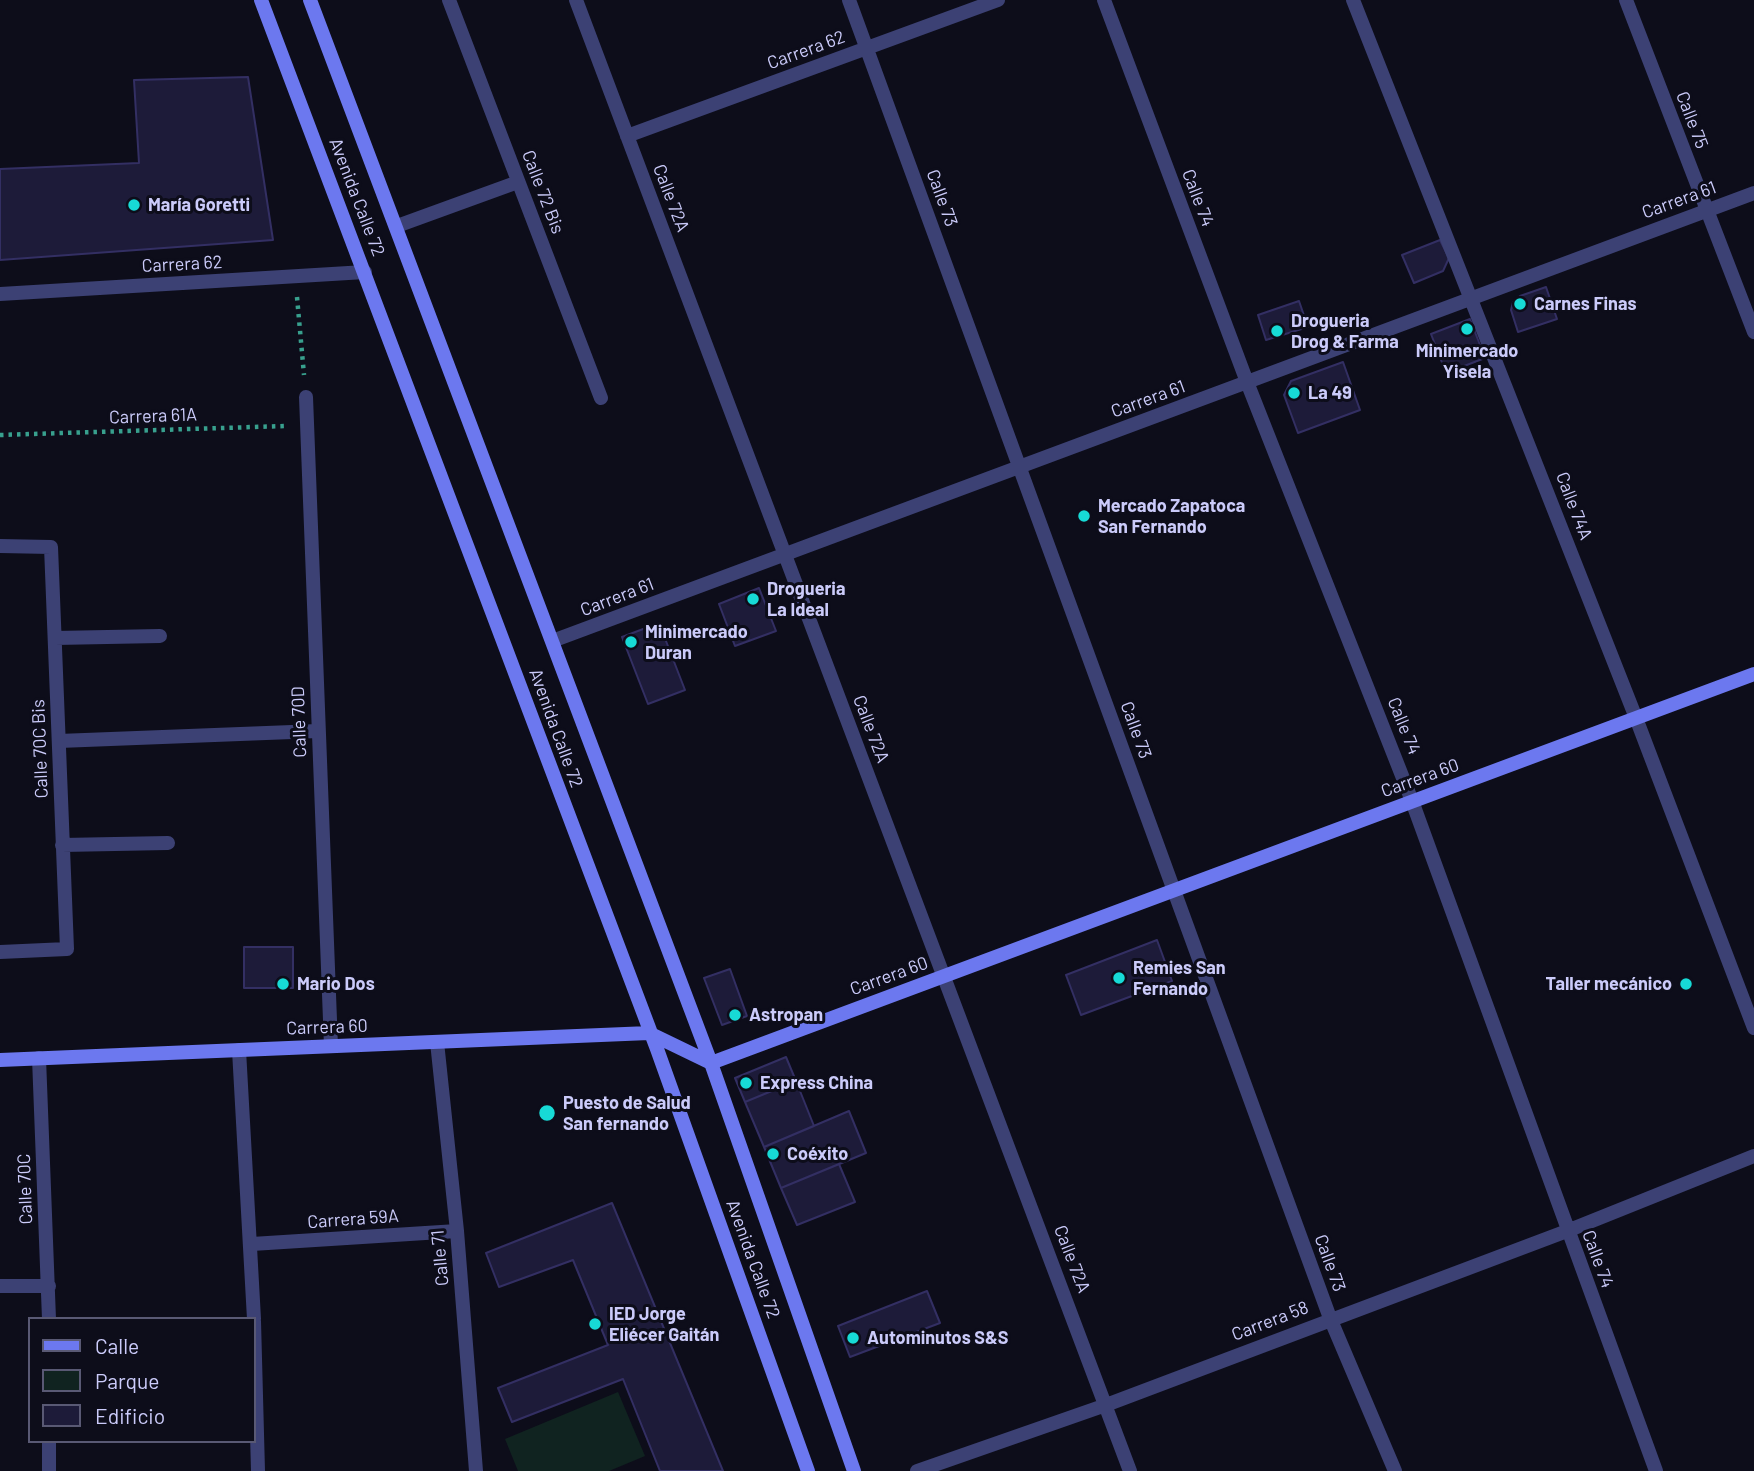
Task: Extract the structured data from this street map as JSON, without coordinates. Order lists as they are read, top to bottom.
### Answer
{
  "streets": {
    "main road": ["Avenida Calle 72", "Carrera 60"],
    "street": [
      "Carrera 62",
      "Calle 75",
      "Calle 72 Bis",
      "Calle 72A",
      "Calle 73",
      "Calle 74",
      "Carrera 61",
      "Calle 74A",
      "Calle 70D",
      "Calle 70C Bis",
      "Calle 70C",
      "Carrera 59A",
      "Calle 71",
      "Carrera 58"
    ],
    "path": ["Carrera 61A"]
  },
  "crossings": [
    ["Carrera 62", "Avenida Calle 72"],
    ["Carrera 62", "Calle 72A"],
    ["Carrera 62", "Calle 73"],
    ["Calle 75", "Carrera 61"],
    ["Avenida Calle 72", "Carrera 61"],
    ["Avenida Calle 72", "Carrera 60"],
    ["Calle 72A", "Carrera 61"],
    ["Calle 72A", "Carrera 60"],
    ["Calle 72A", "Carrera 58"],
    ["Calle 73", "Carrera 61"],
    ["Calle 73", "Carrera 60"],
    ["Calle 73", "Carrera 58"],
    ["Calle 74", "Carrera 61"],
    ["Calle 74", "Carrera 60"],
    ["Calle 74", "Carrera 58"],
    ["Carrera 61", "Calle 74A"],
    ["Carrera 61A", "Calle 70D"],
    ["Calle 74A", "Carrera 60"],
    ["Calle 70D", "Carrera 60"],
    ["Carrera 60", "Calle 70C"],
    ["Carrera 60", "Calle 71"],
    ["Carrera 59A", "Calle 71"]
  ],
  "places": [
    "María Goretti",
    "Carnes Finas",
    "Minimercado Yisela",
    "Drogueria Drog & Farma",
    "La 49",
    "Mercado Zapatoca San Fernando",
    "Drogueria La Ideal",
    "Minimercado Duran",
    "Remies San Fernando",
    "Mario Dos",
    "Taller mecánico",
    "Astropan",
    "Express China",
    "Puesto de Salud San fernando",
    "Coéxito",
    "IED Jorge Eliécer Gaitán",
    "Autominutos S&S"
  ],
  "legend": ["Calle", "Parque", "Edificio"]
}
